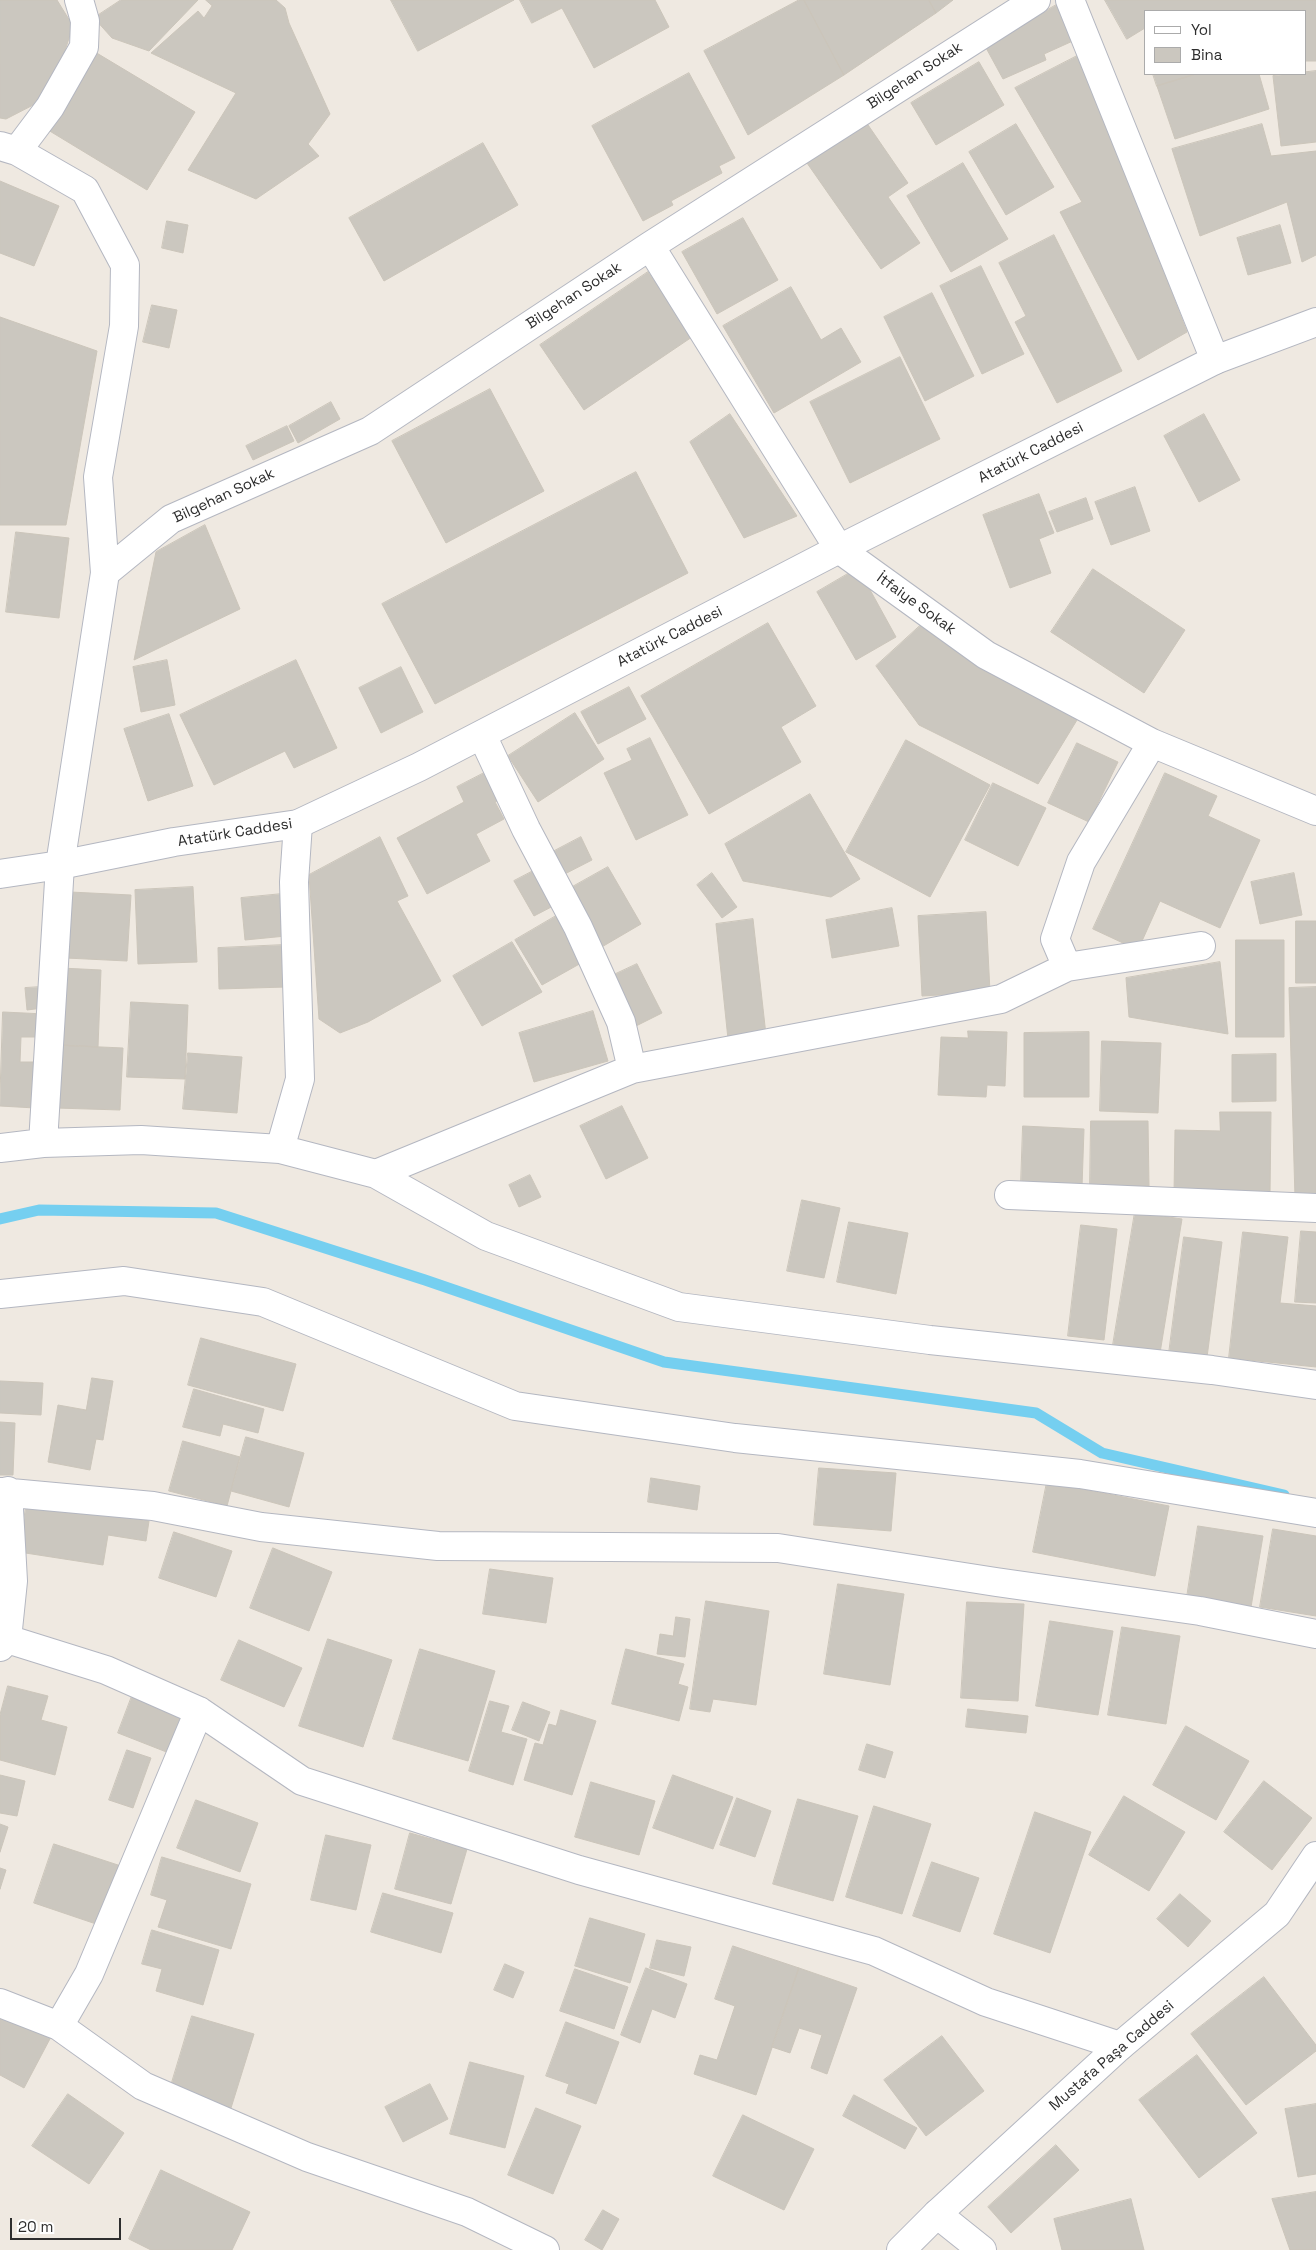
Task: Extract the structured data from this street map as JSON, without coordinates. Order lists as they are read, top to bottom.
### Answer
{
  "streets": {
    "street": [
      "Bilgehan Sokak",
      "Atatürk Caddesi",
      "İtfaiye Sokak",
      "Mustafa Paşa Caddesi"
    ]
  },
  "crossings": [
    ["Bilgehan Sokak", "İtfaiye Sokak"],
    ["Atatürk Caddesi", "İtfaiye Sokak"]
  ],
  "legend": ["Yol", "Bina"],
  "scale_bar": "20 m"
}
